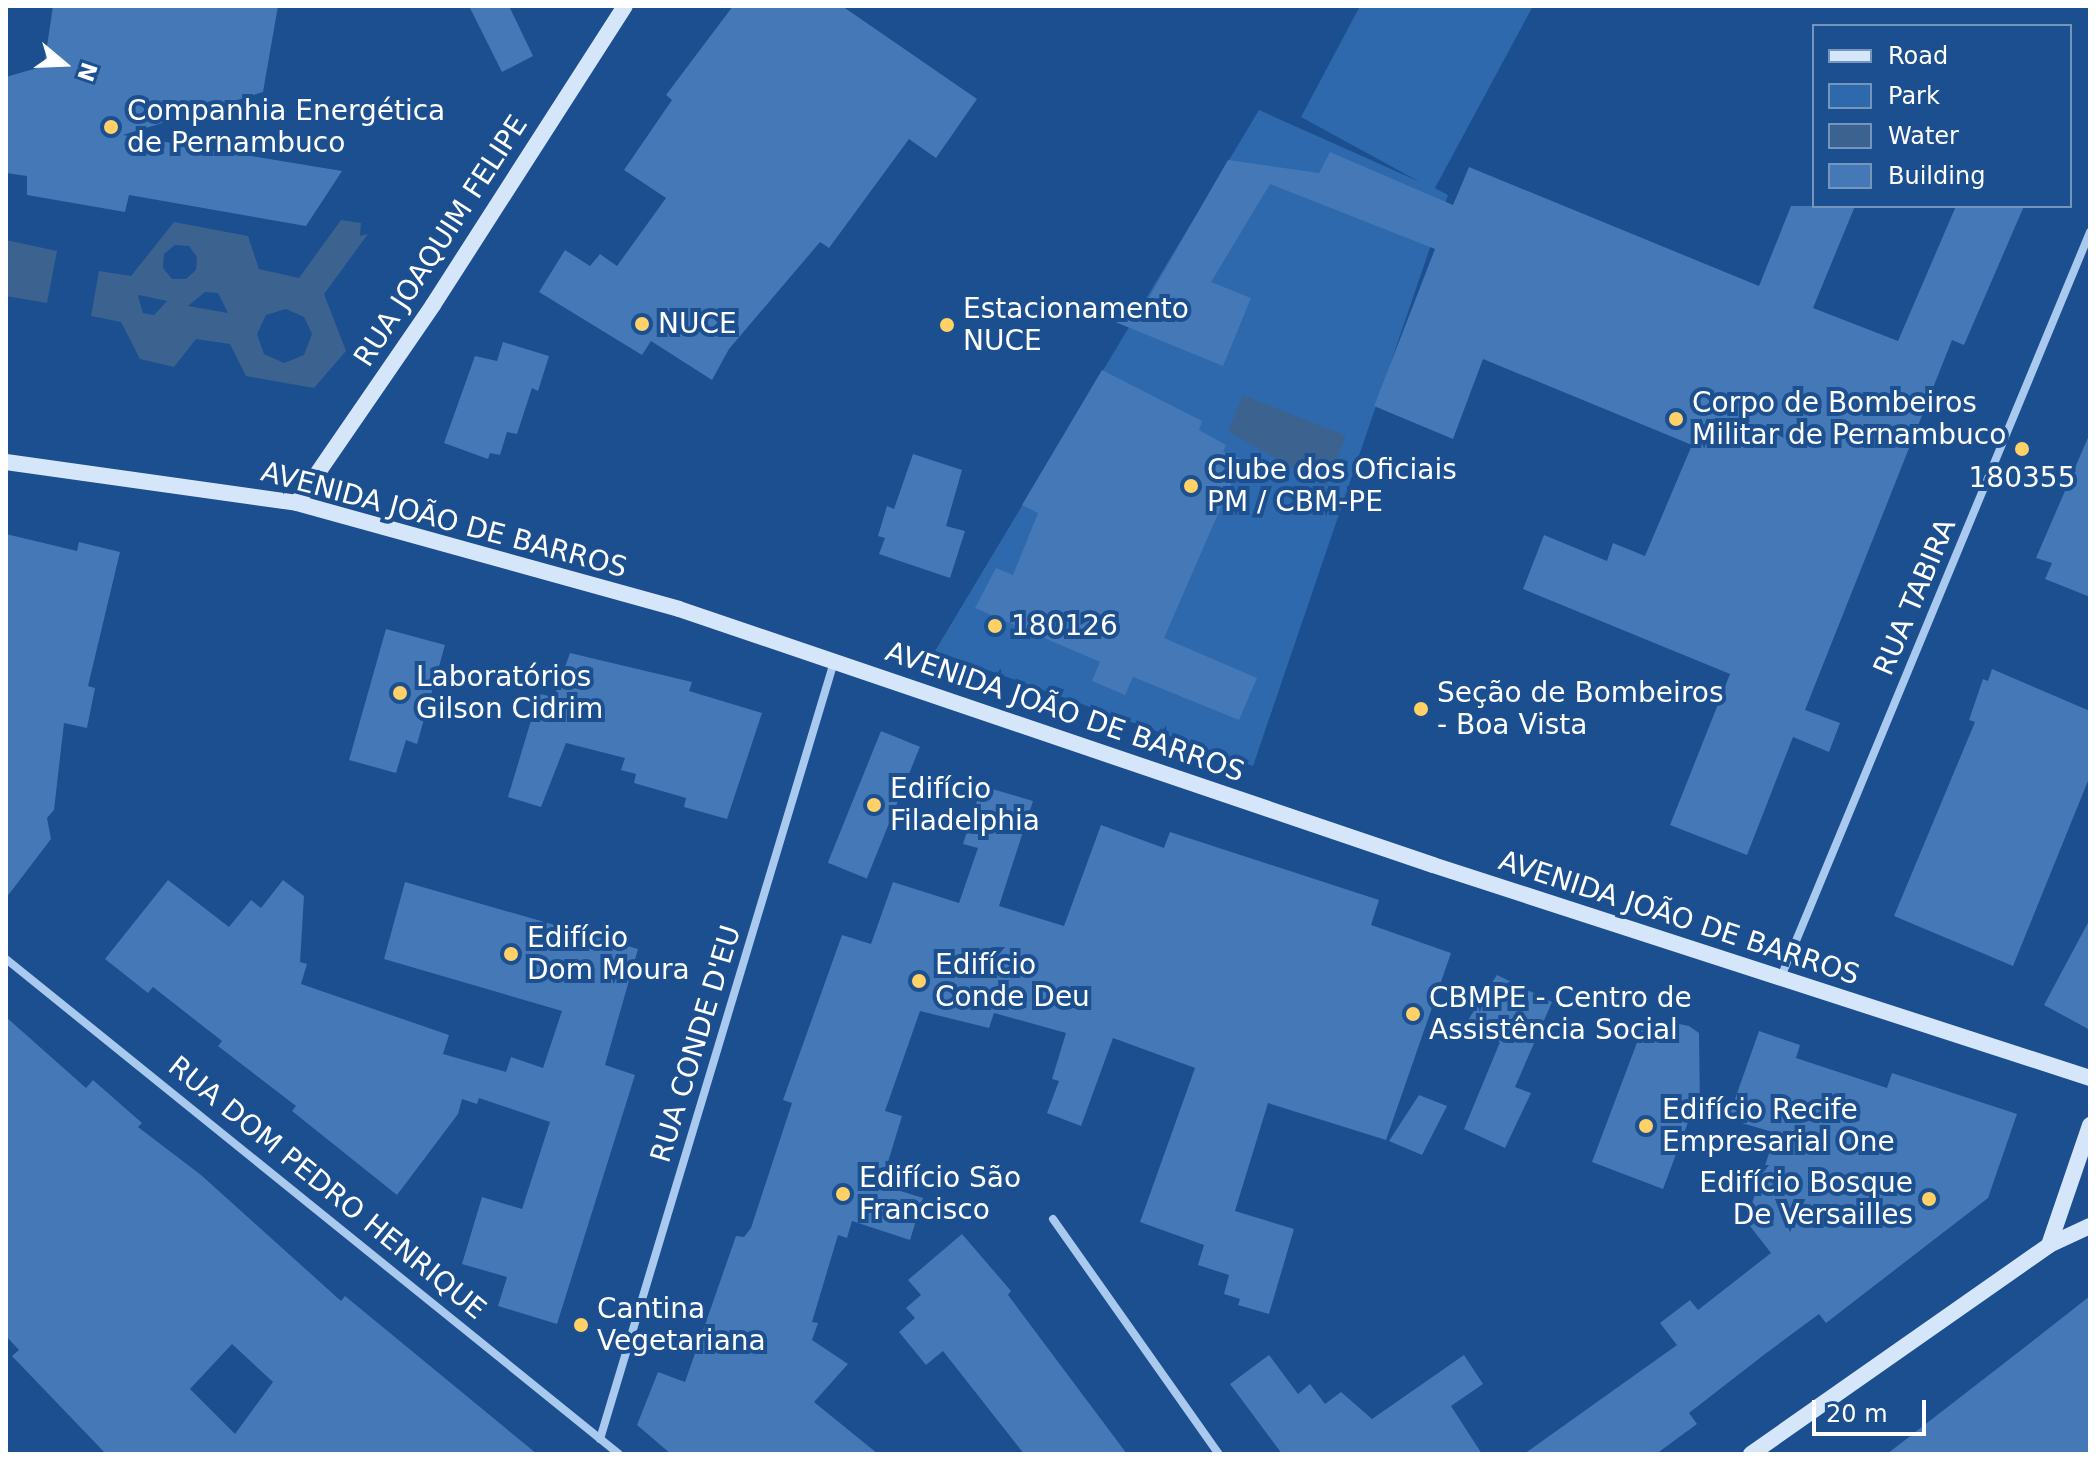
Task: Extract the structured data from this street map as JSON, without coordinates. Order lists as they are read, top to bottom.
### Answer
{
  "streets": {
    "main road": ["RUA JOAQUIM FELIPE", "AVENIDA JOÃO DE BARROS"],
    "street": ["RUA TABIRA", "RUA CONDE D'EU", "RUA DOM PEDRO HENRIQUE"]
  },
  "crossings": [
    ["RUA JOAQUIM FELIPE", "AVENIDA JOÃO DE BARROS"],
    ["AVENIDA JOÃO DE BARROS", "RUA TABIRA"],
    ["AVENIDA JOÃO DE BARROS", "RUA CONDE D'EU"],
    ["RUA CONDE D'EU", "RUA DOM PEDRO HENRIQUE"]
  ],
  "places": [
    "Companhia Energética de Pernambuco",
    "NUCE",
    "Estacionamento NUCE",
    "Corpo de Bombeiros Militar de Pernambuco",
    "180355",
    "Clube dos Oficiais PM / CBM-PE",
    "180126",
    "Laboratórios Gilson Cidrim",
    "Seção de Bombeiros - Boa Vista",
    "Edifício Filadelphia",
    "Edifício Dom Moura",
    "Edifício Conde Deu",
    "CBMPE - Centro de Assistência Social",
    "Edifício Recife Empresarial One",
    "Edifício São Francisco",
    "Edifício Bosque De Versailles",
    "Cantina Vegetariana"
  ],
  "legend": [
    "Road",
    "Park",
    "Water",
    "Building"
  ],
  "scale_bar": "20 m",
  "north": "right"
}
